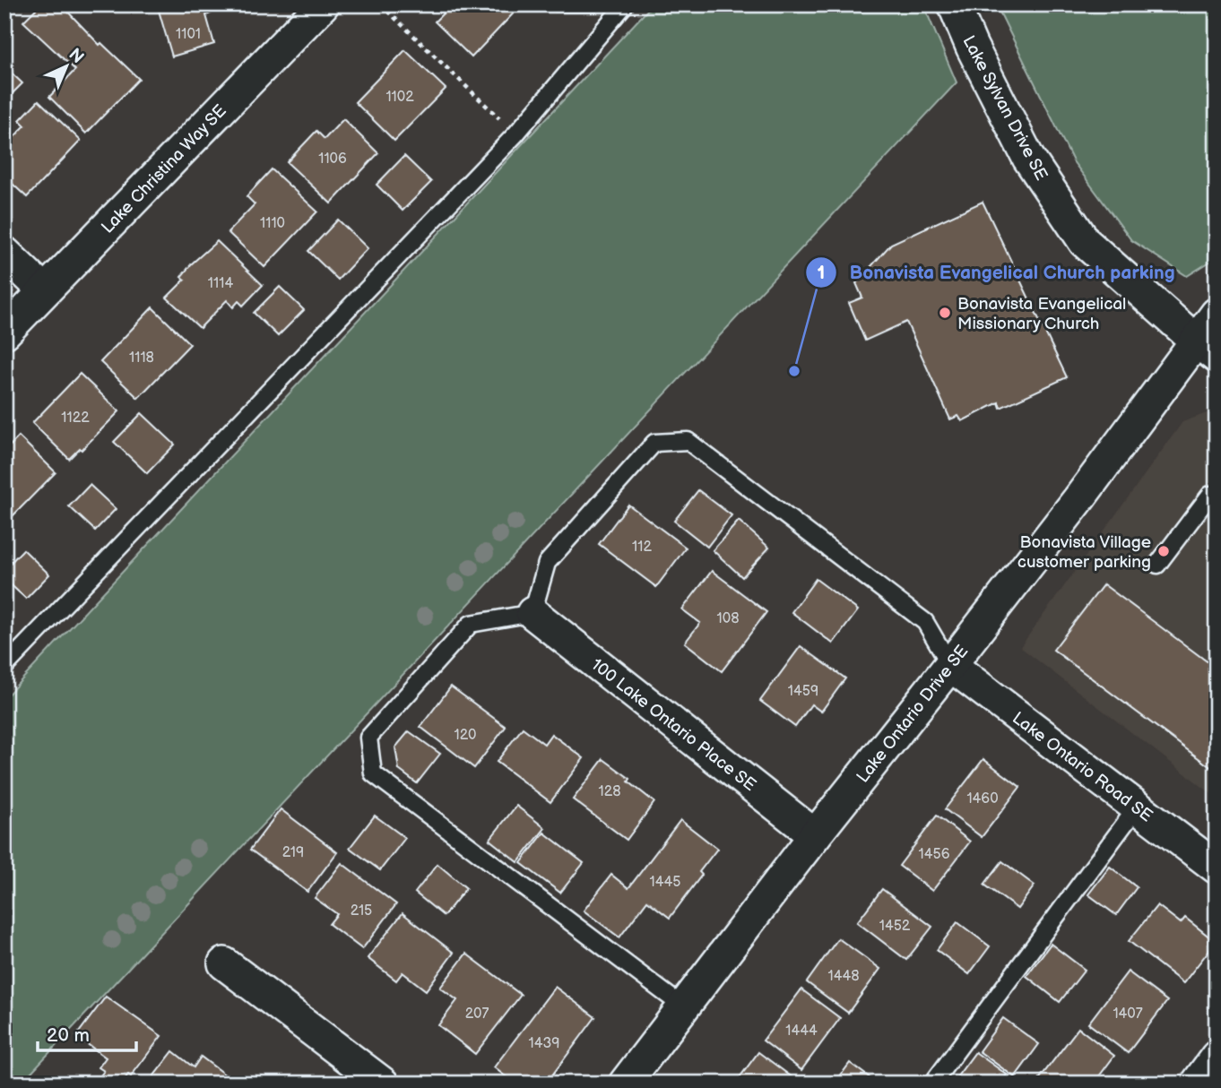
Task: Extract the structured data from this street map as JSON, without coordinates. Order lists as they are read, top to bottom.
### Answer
{
  "streets": {
    "street": [
      "Lake Sylvan Drive SE",
      "Lake Christina Way SE",
      "Lake Ontario Drive SE",
      "100 Lake Ontario Place SE",
      "Lake Ontario Road SE"
    ]
  },
  "crossings": [
    ["Lake Sylvan Drive SE", "Lake Ontario Drive SE"],
    ["Lake Ontario Drive SE", "100 Lake Ontario Place SE"],
    ["Lake Ontario Drive SE", "Lake Ontario Road SE"]
  ],
  "places": ["Bonavista Evangelical Missionary Church", "Bonavista Evangelical Church parking", "Bonavista Village customer parking"],
  "house_numbers": [
    "1101",
    "1102",
    "1106",
    "1110",
    "1114",
    "1118",
    "1122",
    "112",
    "108",
    "1459",
    "120",
    "128",
    "1460",
    "219",
    "1456",
    "1445",
    "215",
    "1452",
    "1448",
    "207",
    "1407",
    "1444",
    "1439"
  ],
  "scale_bar": "20 m",
  "north": "top right"
}
